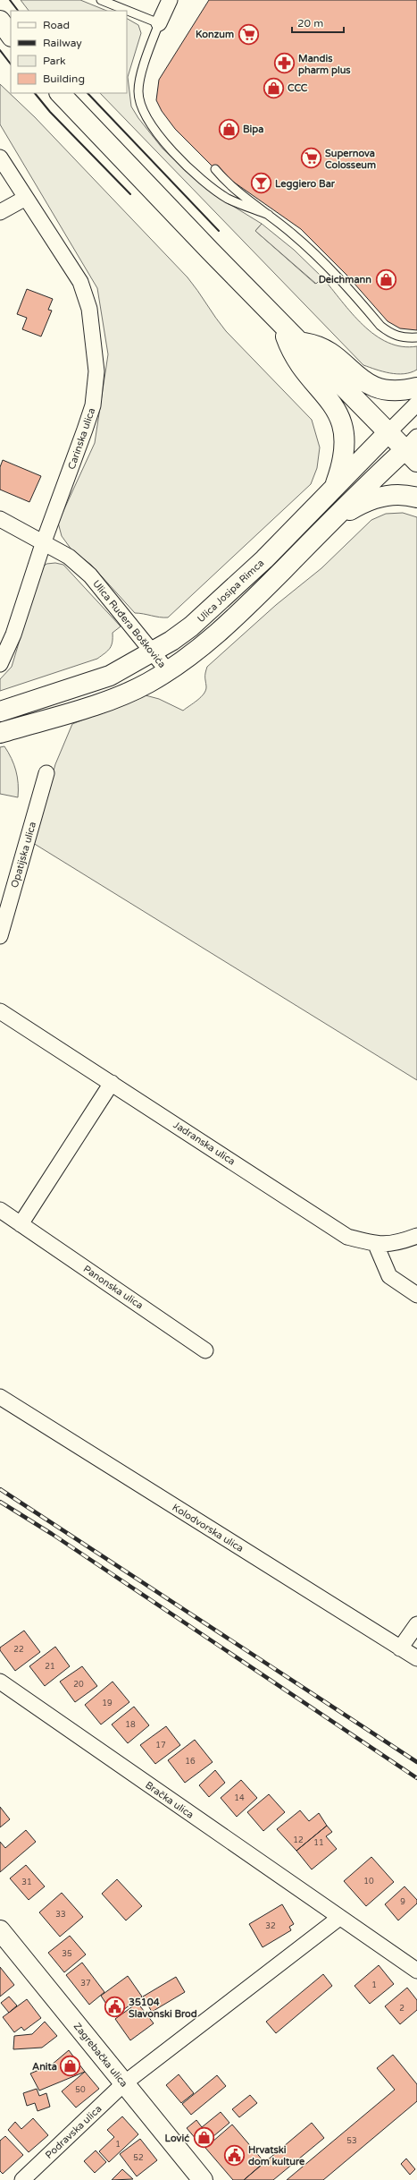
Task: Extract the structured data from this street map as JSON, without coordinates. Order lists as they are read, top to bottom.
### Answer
{
  "streets": {
    "main road": ["Ulica Josipa Rimca", "Zagrebačka ulica"],
    "street": [
      "Carinska ulica",
      "Ulica Ruđera Boškovića",
      "Opatijska ulica",
      "Jadranska ulica",
      "Panonska ulica",
      "Kolodvorska ulica",
      "Bračka ulica",
      "Podravska ulica"
    ]
  },
  "crossings": [
    ["Carinska ulica", "Ulica Ruđera Boškovića"],
    ["Ulica Josipa Rimca", "Ulica Ruđera Boškovića"],
    ["Zagrebačka ulica", "Podravska ulica"]
  ],
  "places": {
    "supermarket": ["Konzum", "Supernova Colosseum"],
    "pharmacy": ["Mandis pharm plus"],
    "shop": [
      "CCC",
      "Bipa",
      "Deichmann",
      "Anita",
      "Lović"
    ],
    "bar": ["Leggiero Bar"],
    "public building": ["35104 Slavonski Brod", "Hrvatski dom kulture"]
  },
  "house_numbers": [
    "22",
    "21",
    "20",
    "19",
    "18",
    "17",
    "16",
    "14",
    "12",
    "11",
    "10",
    "31",
    "9",
    "33",
    "32",
    "35",
    "37",
    "1",
    "2",
    "50",
    "53",
    "1",
    "52"
  ],
  "legend": [
    "Road",
    "Railway",
    "Park",
    "Building"
  ],
  "scale_bar": "20 m"
}
